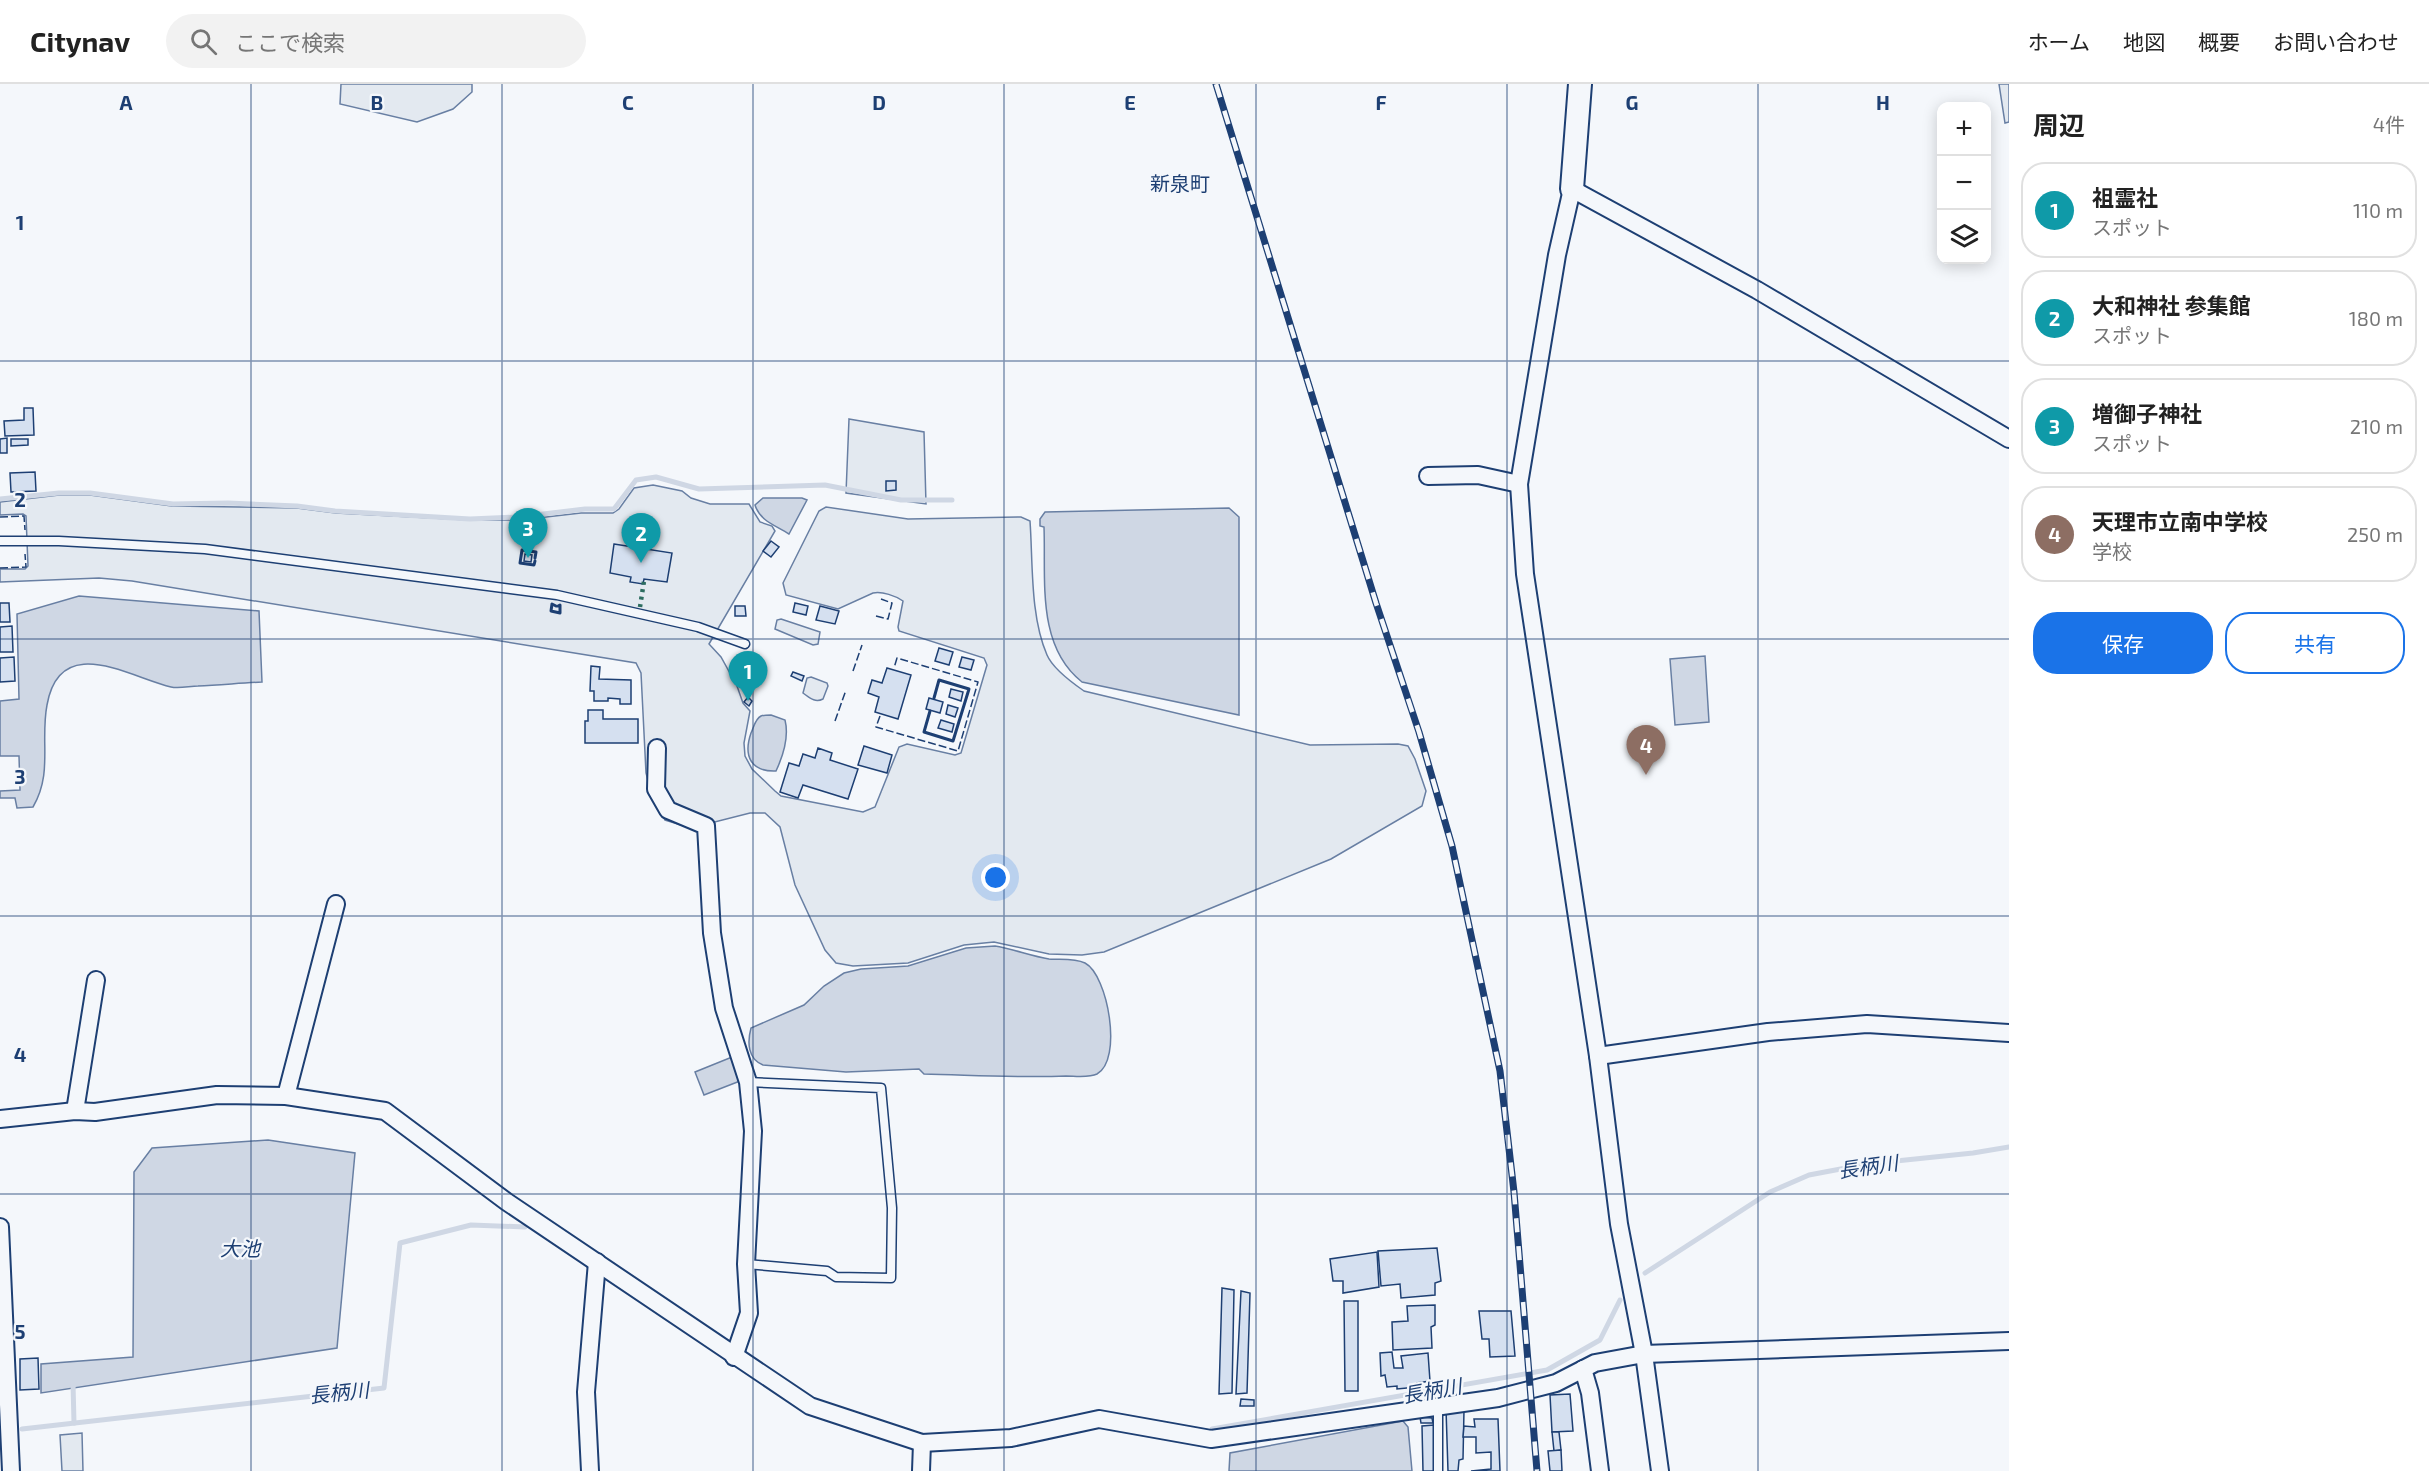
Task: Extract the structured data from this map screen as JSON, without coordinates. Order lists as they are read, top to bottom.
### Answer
{
  "districts": ["新泉町"],
  "water": ["長柄川", "大池"],
  "page": {
    "header": "Citynav",
    "search": "ここで検索",
    "nav": [
      "ホーム",
      "地図",
      "概要",
      "お問い合わせ"
    ],
    "heading": ["周辺", "4件"],
    "map_buttons": ["+", "−"],
    "list": [
      {
        "mark": "1",
        "name": "祖霊社",
        "note": "スポット",
        "value": "110 m"
      },
      {
        "mark": "2",
        "name": "大和神社 参集館",
        "note": "スポット",
        "value": "180 m"
      },
      {
        "mark": "3",
        "name": "増御子神社",
        "note": "スポット",
        "value": "210 m"
      },
      {
        "mark": "4",
        "name": "天理市立南中学校",
        "note": "学校",
        "value": "250 m"
      }
    ],
    "pins": [
      "3",
      "2",
      "1",
      "4"
    ],
    "buttons": ["保存", "共有"]
  },
  "grid": {
    "columns": [
      "A",
      "B",
      "C",
      "D",
      "E",
      "F",
      "G",
      "H"
    ],
    "rows": [
      "1",
      "2",
      "3",
      "4",
      "5"
    ]
  }
}
